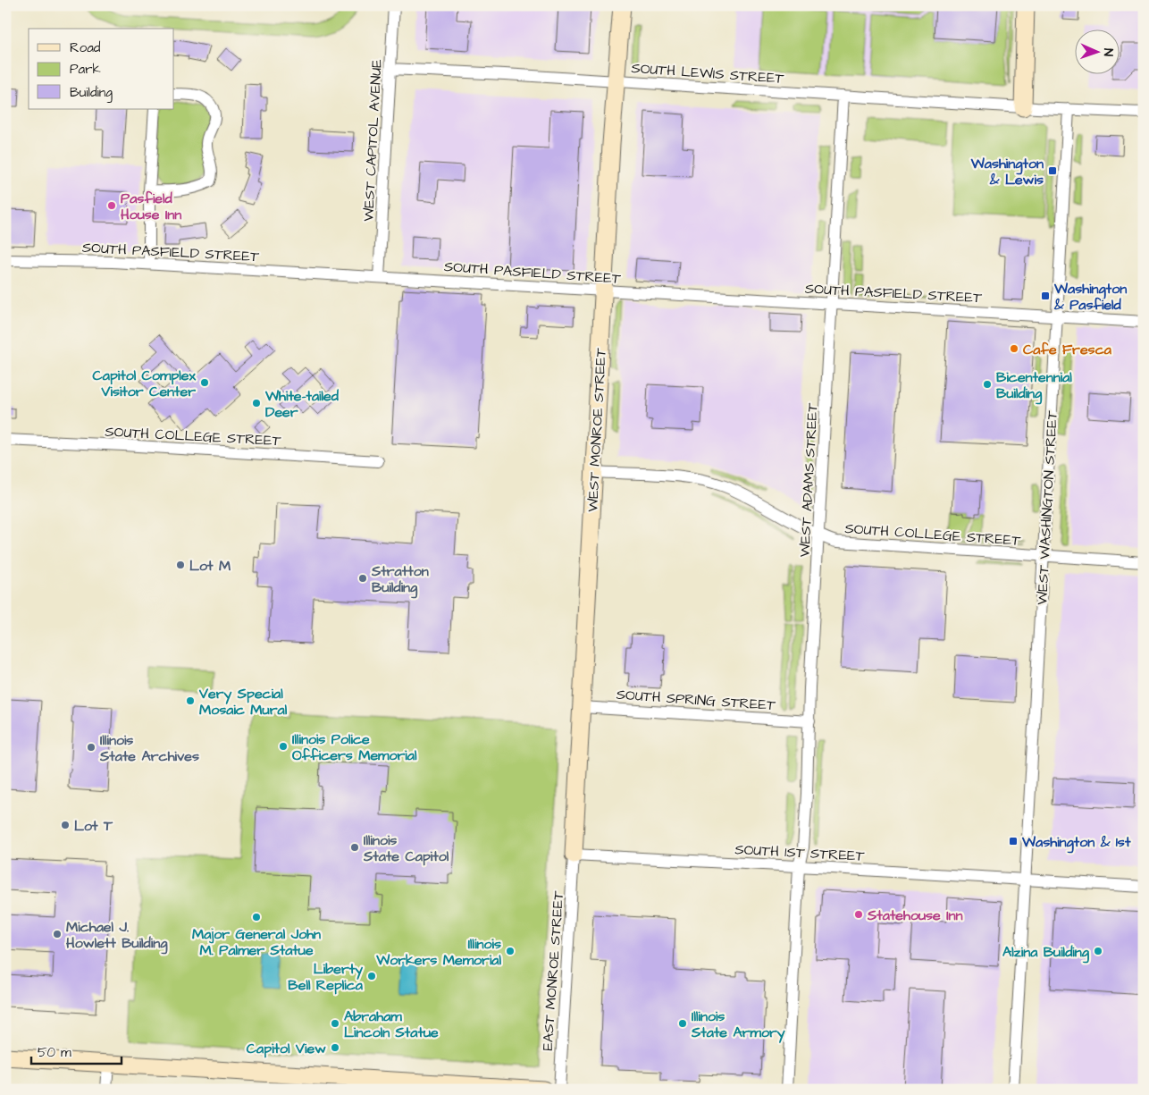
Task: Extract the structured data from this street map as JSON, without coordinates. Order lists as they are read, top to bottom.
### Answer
{
  "streets": {
    "street": [
      "SOUTH LEWIS STREET",
      "WEST CAPITOL AVENUE",
      "SOUTH PASFIELD STREET",
      "WEST MONROE STREET",
      "SOUTH COLLEGE STREET",
      "WEST ADAMS STREET",
      "WEST WASHINGTON STREET",
      "SOUTH SPRING STREET",
      "SOUTH 1ST STREET",
      "EAST MONROE STREET"
    ]
  },
  "crossings": [
    ["SOUTH LEWIS STREET", "WEST CAPITOL AVENUE"],
    ["SOUTH LEWIS STREET", "WEST MONROE STREET"],
    ["SOUTH LEWIS STREET", "WEST ADAMS STREET"],
    ["SOUTH LEWIS STREET", "WEST WASHINGTON STREET"],
    ["WEST CAPITOL AVENUE", "SOUTH PASFIELD STREET"],
    ["SOUTH PASFIELD STREET", "WEST MONROE STREET"],
    ["SOUTH PASFIELD STREET", "WEST ADAMS STREET"],
    ["SOUTH PASFIELD STREET", "WEST WASHINGTON STREET"],
    ["WEST MONROE STREET", "SOUTH COLLEGE STREET"],
    ["WEST MONROE STREET", "SOUTH SPRING STREET"],
    ["WEST MONROE STREET", "SOUTH 1ST STREET"],
    ["WEST MONROE STREET", "EAST MONROE STREET"],
    ["SOUTH COLLEGE STREET", "WEST ADAMS STREET"],
    ["SOUTH COLLEGE STREET", "WEST WASHINGTON STREET"],
    ["WEST ADAMS STREET", "SOUTH SPRING STREET"],
    ["WEST ADAMS STREET", "SOUTH 1ST STREET"],
    ["WEST WASHINGTON STREET", "SOUTH 1ST STREET"],
    ["SOUTH 1ST STREET", "EAST MONROE STREET"]
  ],
  "places": {
    "transit": ["Washington & Lewis", "Washington & Pasfield", "Washington & 1st"],
    "other": [
      "Pasfield House Inn",
      "Cafe Fresca",
      "Capitol Complex Visitor Center",
      "Bicentennial Building",
      "White-tailed Deer",
      "Lot M",
      "Stratton Building",
      "Very Special Mosaic Mural",
      "Illinois Police Officers Memorial",
      "Illinois State Archives",
      "Lot T",
      "Illinois State Capitol",
      "Statehouse Inn",
      "Major General John M. Palmer Statue",
      "Michael J. Howlett Building",
      "Illinois Workers Memorial",
      "Alzina Building",
      "Liberty Bell Replica",
      "Abraham Lincoln Statue",
      "Illinois State Armory",
      "Capitol View"
    ]
  },
  "legend": ["Road", "Park", "Building"],
  "scale_bar": "50 m",
  "north": "right"
}
